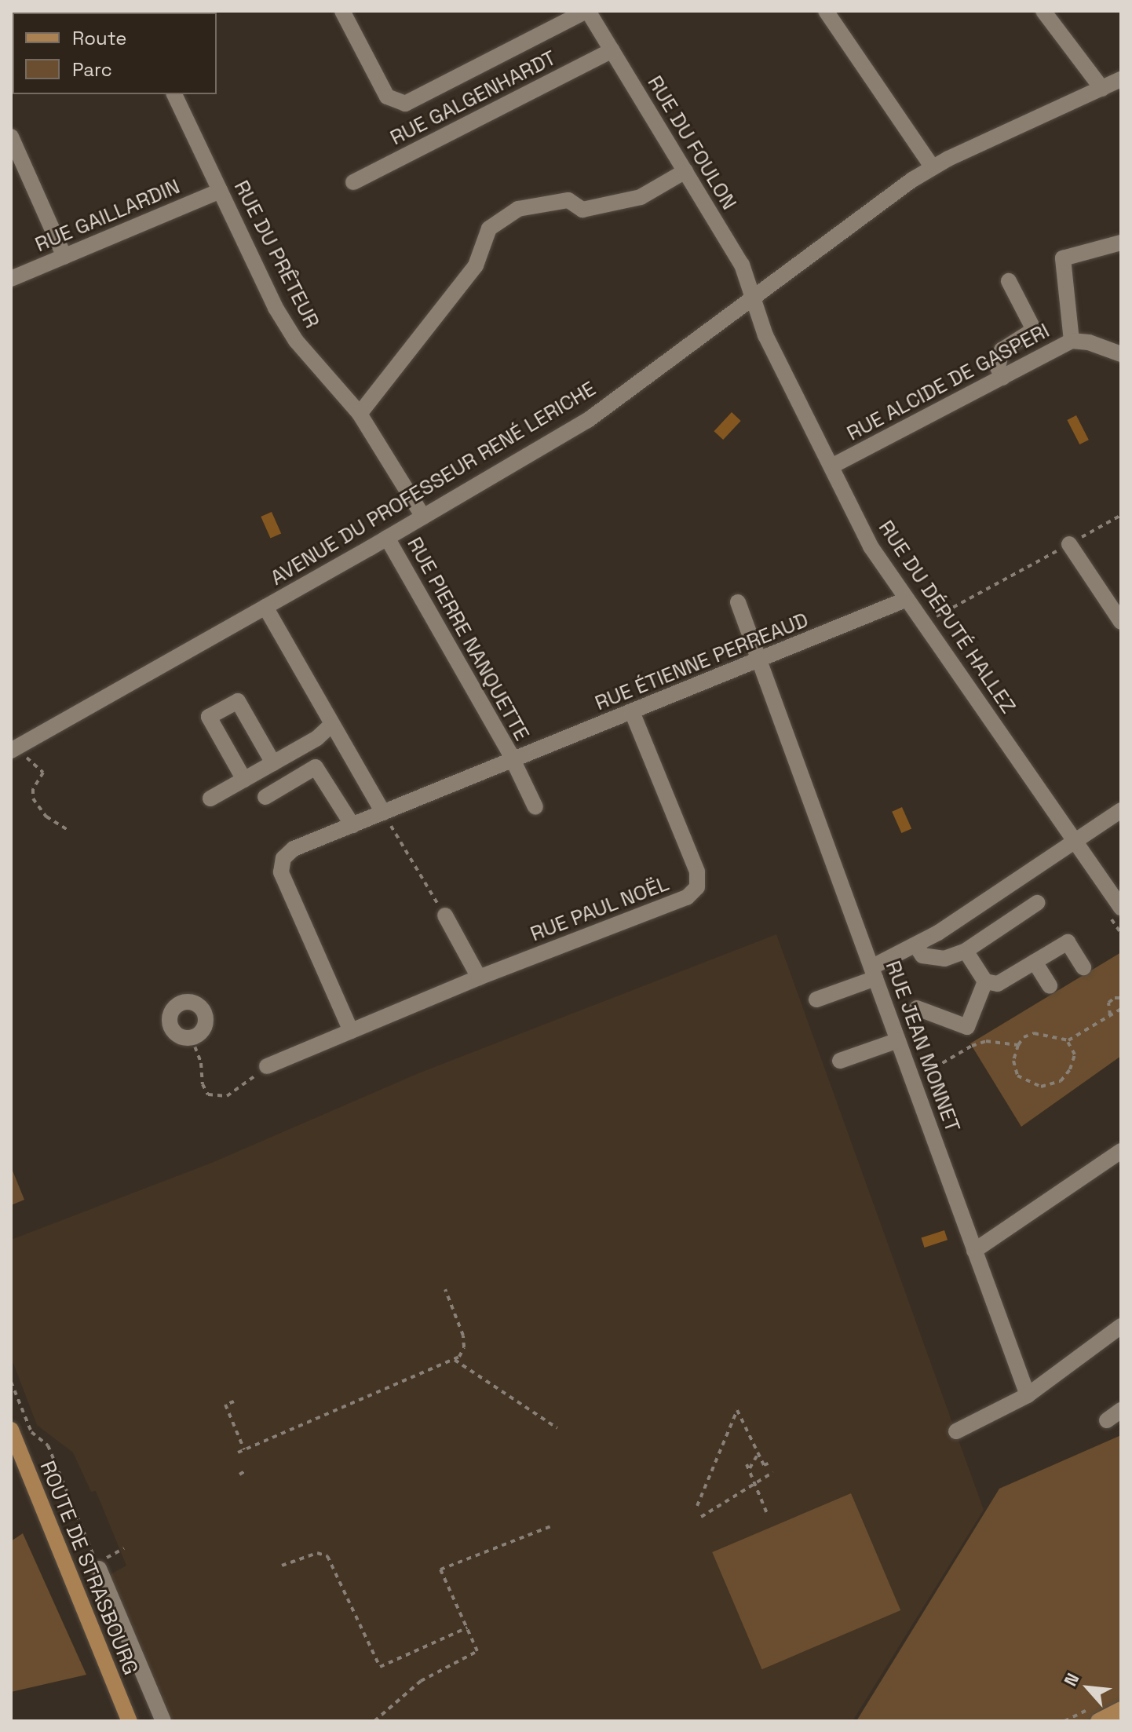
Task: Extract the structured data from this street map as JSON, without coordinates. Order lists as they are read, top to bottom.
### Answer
{
  "streets": {
    "main road": ["ROUTE DE STRASBOURG"],
    "street": [
      "RUE GALGENHARDT",
      "RUE DU FOULON",
      "RUE GAILLARDIN",
      "RUE DU PRÊTEUR",
      "RUE ALCIDE DE GASPERI",
      "AVENUE DU PROFESSEUR RENÉ LERICHE",
      "RUE DU DÉPUTÉ HALLEZ",
      "RUE PIERRE NANQUETTE",
      "RUE ÉTIENNE PERREAUD",
      "RUE PAUL NOËL",
      "RUE JEAN MONNET"
    ]
  },
  "crossings": [
    ["RUE GALGENHARDT", "RUE DU FOULON"],
    ["RUE DU FOULON", "AVENUE DU PROFESSEUR RENÉ LERICHE"],
    ["RUE DU FOULON", "RUE DU DÉPUTÉ HALLEZ"],
    ["RUE GAILLARDIN", "RUE DU PRÊTEUR"],
    ["RUE DU PRÊTEUR", "AVENUE DU PROFESSEUR RENÉ LERICHE"],
    ["RUE ALCIDE DE GASPERI", "RUE DU DÉPUTÉ HALLEZ"],
    ["AVENUE DU PROFESSEUR RENÉ LERICHE", "RUE DU DÉPUTÉ HALLEZ"],
    ["AVENUE DU PROFESSEUR RENÉ LERICHE", "RUE PIERRE NANQUETTE"],
    ["RUE DU DÉPUTÉ HALLEZ", "RUE ÉTIENNE PERREAUD"],
    ["RUE PIERRE NANQUETTE", "RUE ÉTIENNE PERREAUD"],
    ["RUE ÉTIENNE PERREAUD", "RUE PAUL NOËL"],
    ["RUE ÉTIENNE PERREAUD", "RUE JEAN MONNET"]
  ],
  "legend": ["Route", "Parc"],
  "north": "top left"
}
